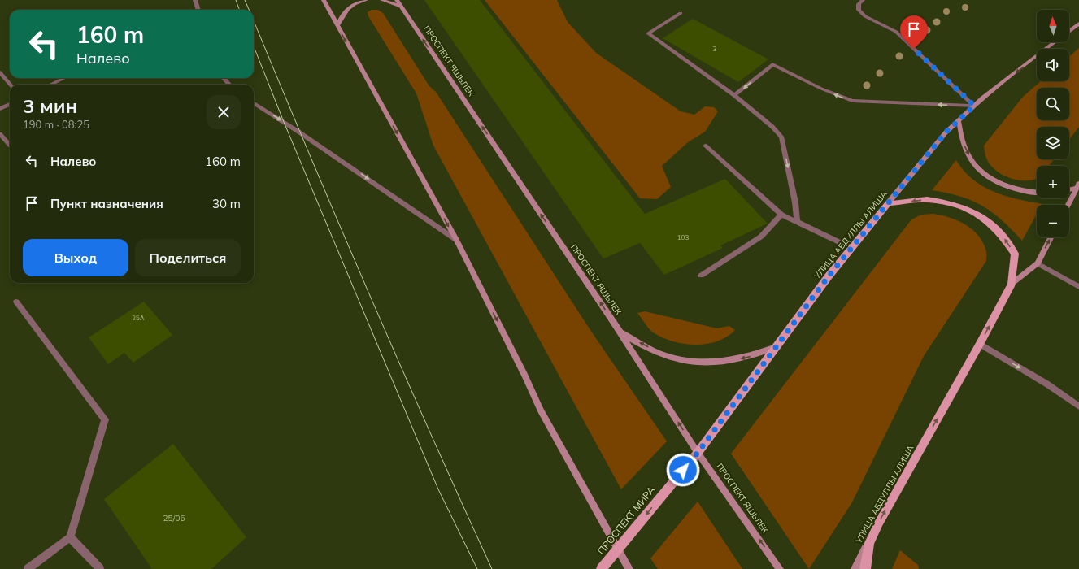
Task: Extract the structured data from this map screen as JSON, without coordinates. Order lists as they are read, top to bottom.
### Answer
{
  "streets": {
    "main road": ["ПРОСПЕКТ ЯШЬЛЕК", "УЛИЦА АБДУЛЛЫ АЛИША", "ПРОСПЕКТ МИРА"]
  },
  "crossings": [
    ["ПРОСПЕКТ ЯШЬЛЕК", "УЛИЦА АБДУЛЛЫ АЛИША"],
    ["УЛИЦА АБДУЛЛЫ АЛИША", "ПРОСПЕКТ МИРА"]
  ],
  "one_way": ["ПРОСПЕКТ ЯШЬЛЕК", "ПРОСПЕКТ МИРА"],
  "house_numbers": [
    "3",
    "103",
    "25А",
    "25/06"
  ],
  "north": "top",
  "page": {
    "map_buttons": ["+", "−"],
    "turn": ["160 m", "Налево"],
    "heading": ["3 мин", "190 m · 08:25"],
    "list": [
      {
        "name": "Налево",
        "value": "160 m"
      },
      {
        "name": "Пункт назначения",
        "value": "30 m"
      }
    ],
    "buttons": ["Выход", "Поделиться"]
  }
}
